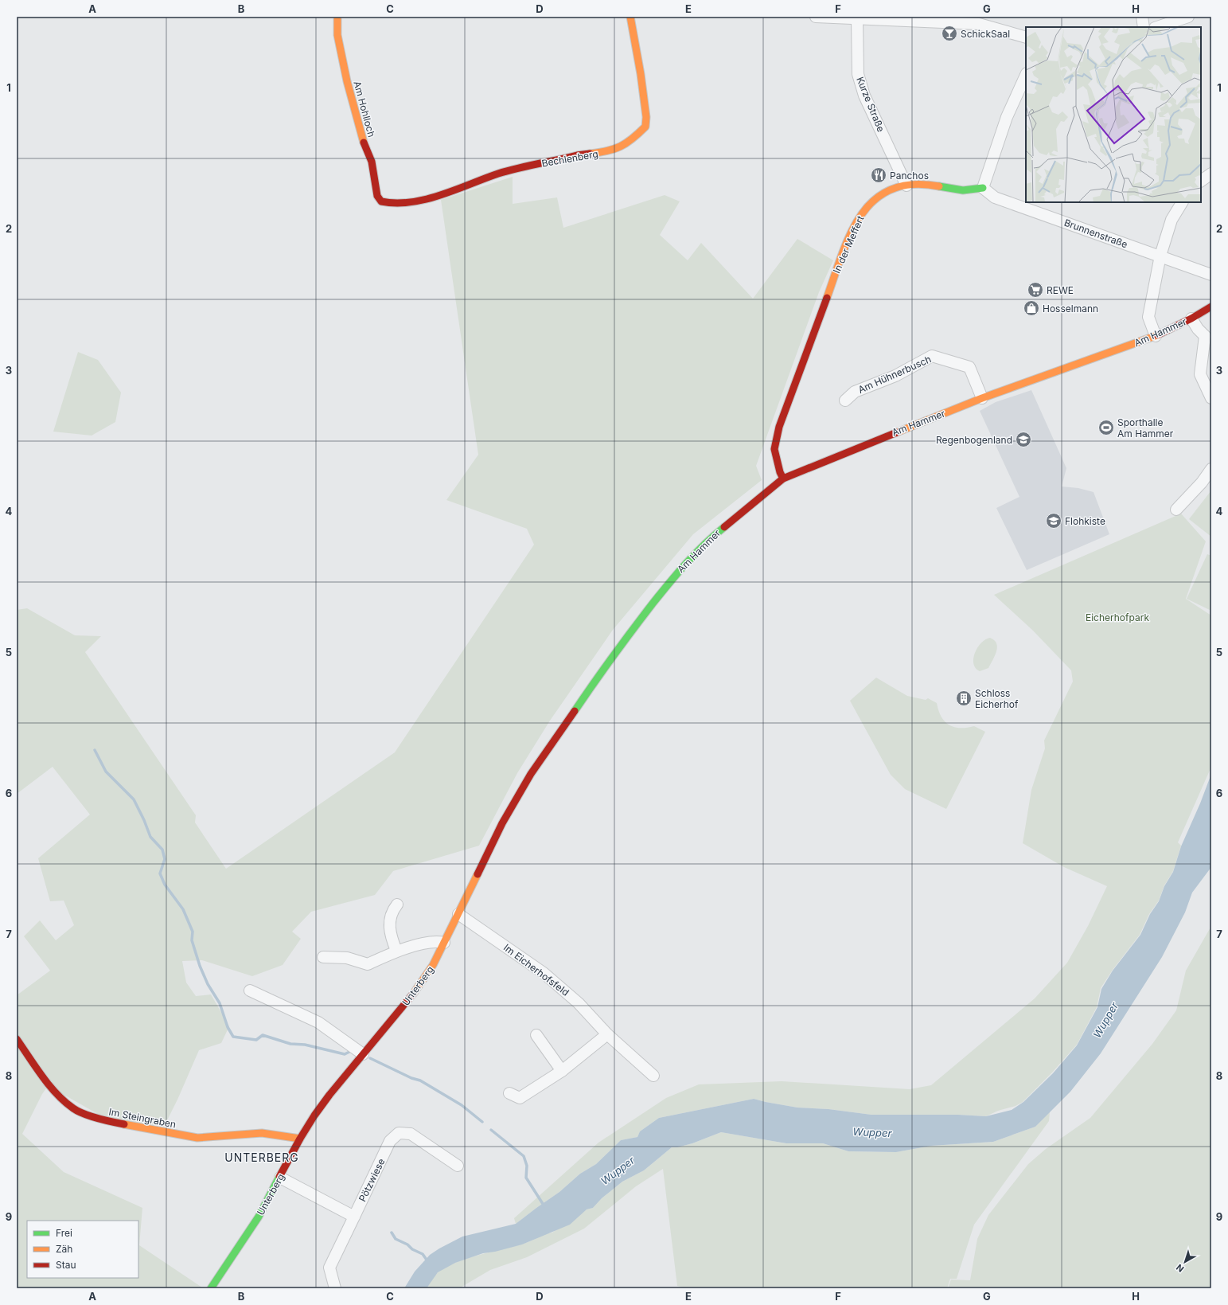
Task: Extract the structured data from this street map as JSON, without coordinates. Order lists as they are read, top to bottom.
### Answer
{
  "streets": {
    "main road": [
      "Am Hohlloch",
      "Bechlenberg",
      "In der Meffert",
      "Am Hammer",
      "Unterberg",
      "Im Steingraben"
    ],
    "street": [
      "Kurze Straße",
      "Brunnenstraße",
      "Am Hühnerbusch",
      "Im Eicherhofsfeld",
      "Pötzwiese"
    ]
  },
  "crossings": [
    ["Kurze Straße", "In der Meffert"],
    ["Am Hohlloch", "Bechlenberg"],
    ["Brunnenstraße", "In der Meffert"],
    ["In der Meffert", "Am Hammer"],
    ["Am Hammer", "Am Hühnerbusch"],
    ["Am Hammer", "Unterberg"],
    ["Im Eicherhofsfeld", "Unterberg"],
    ["Unterberg", "Im Steingraben"]
  ],
  "districts": ["UNTERBERG"],
  "water": ["Wupper"],
  "parks": ["Eicherhofpark"],
  "places": {
    "bar": ["SchickSaal"],
    "restaurant": ["Panchos"],
    "supermarket": ["REWE"],
    "shop": ["Hosselmann"],
    "sports": ["Sporthalle Am Hammer"],
    "school or university": ["Regenbogenland", "Flohkiste"],
    "building": ["Schloss Eicherhof"]
  },
  "legend": ["Frei", "Zäh", "Stau"],
  "north": "bottom left",
  "grid": {
    "columns": [
      "A",
      "B",
      "C",
      "D",
      "E",
      "F",
      "G",
      "H"
    ],
    "rows": [
      "1",
      "2",
      "3",
      "4",
      "5",
      "6",
      "7",
      "8",
      "9"
    ]
  }
}
